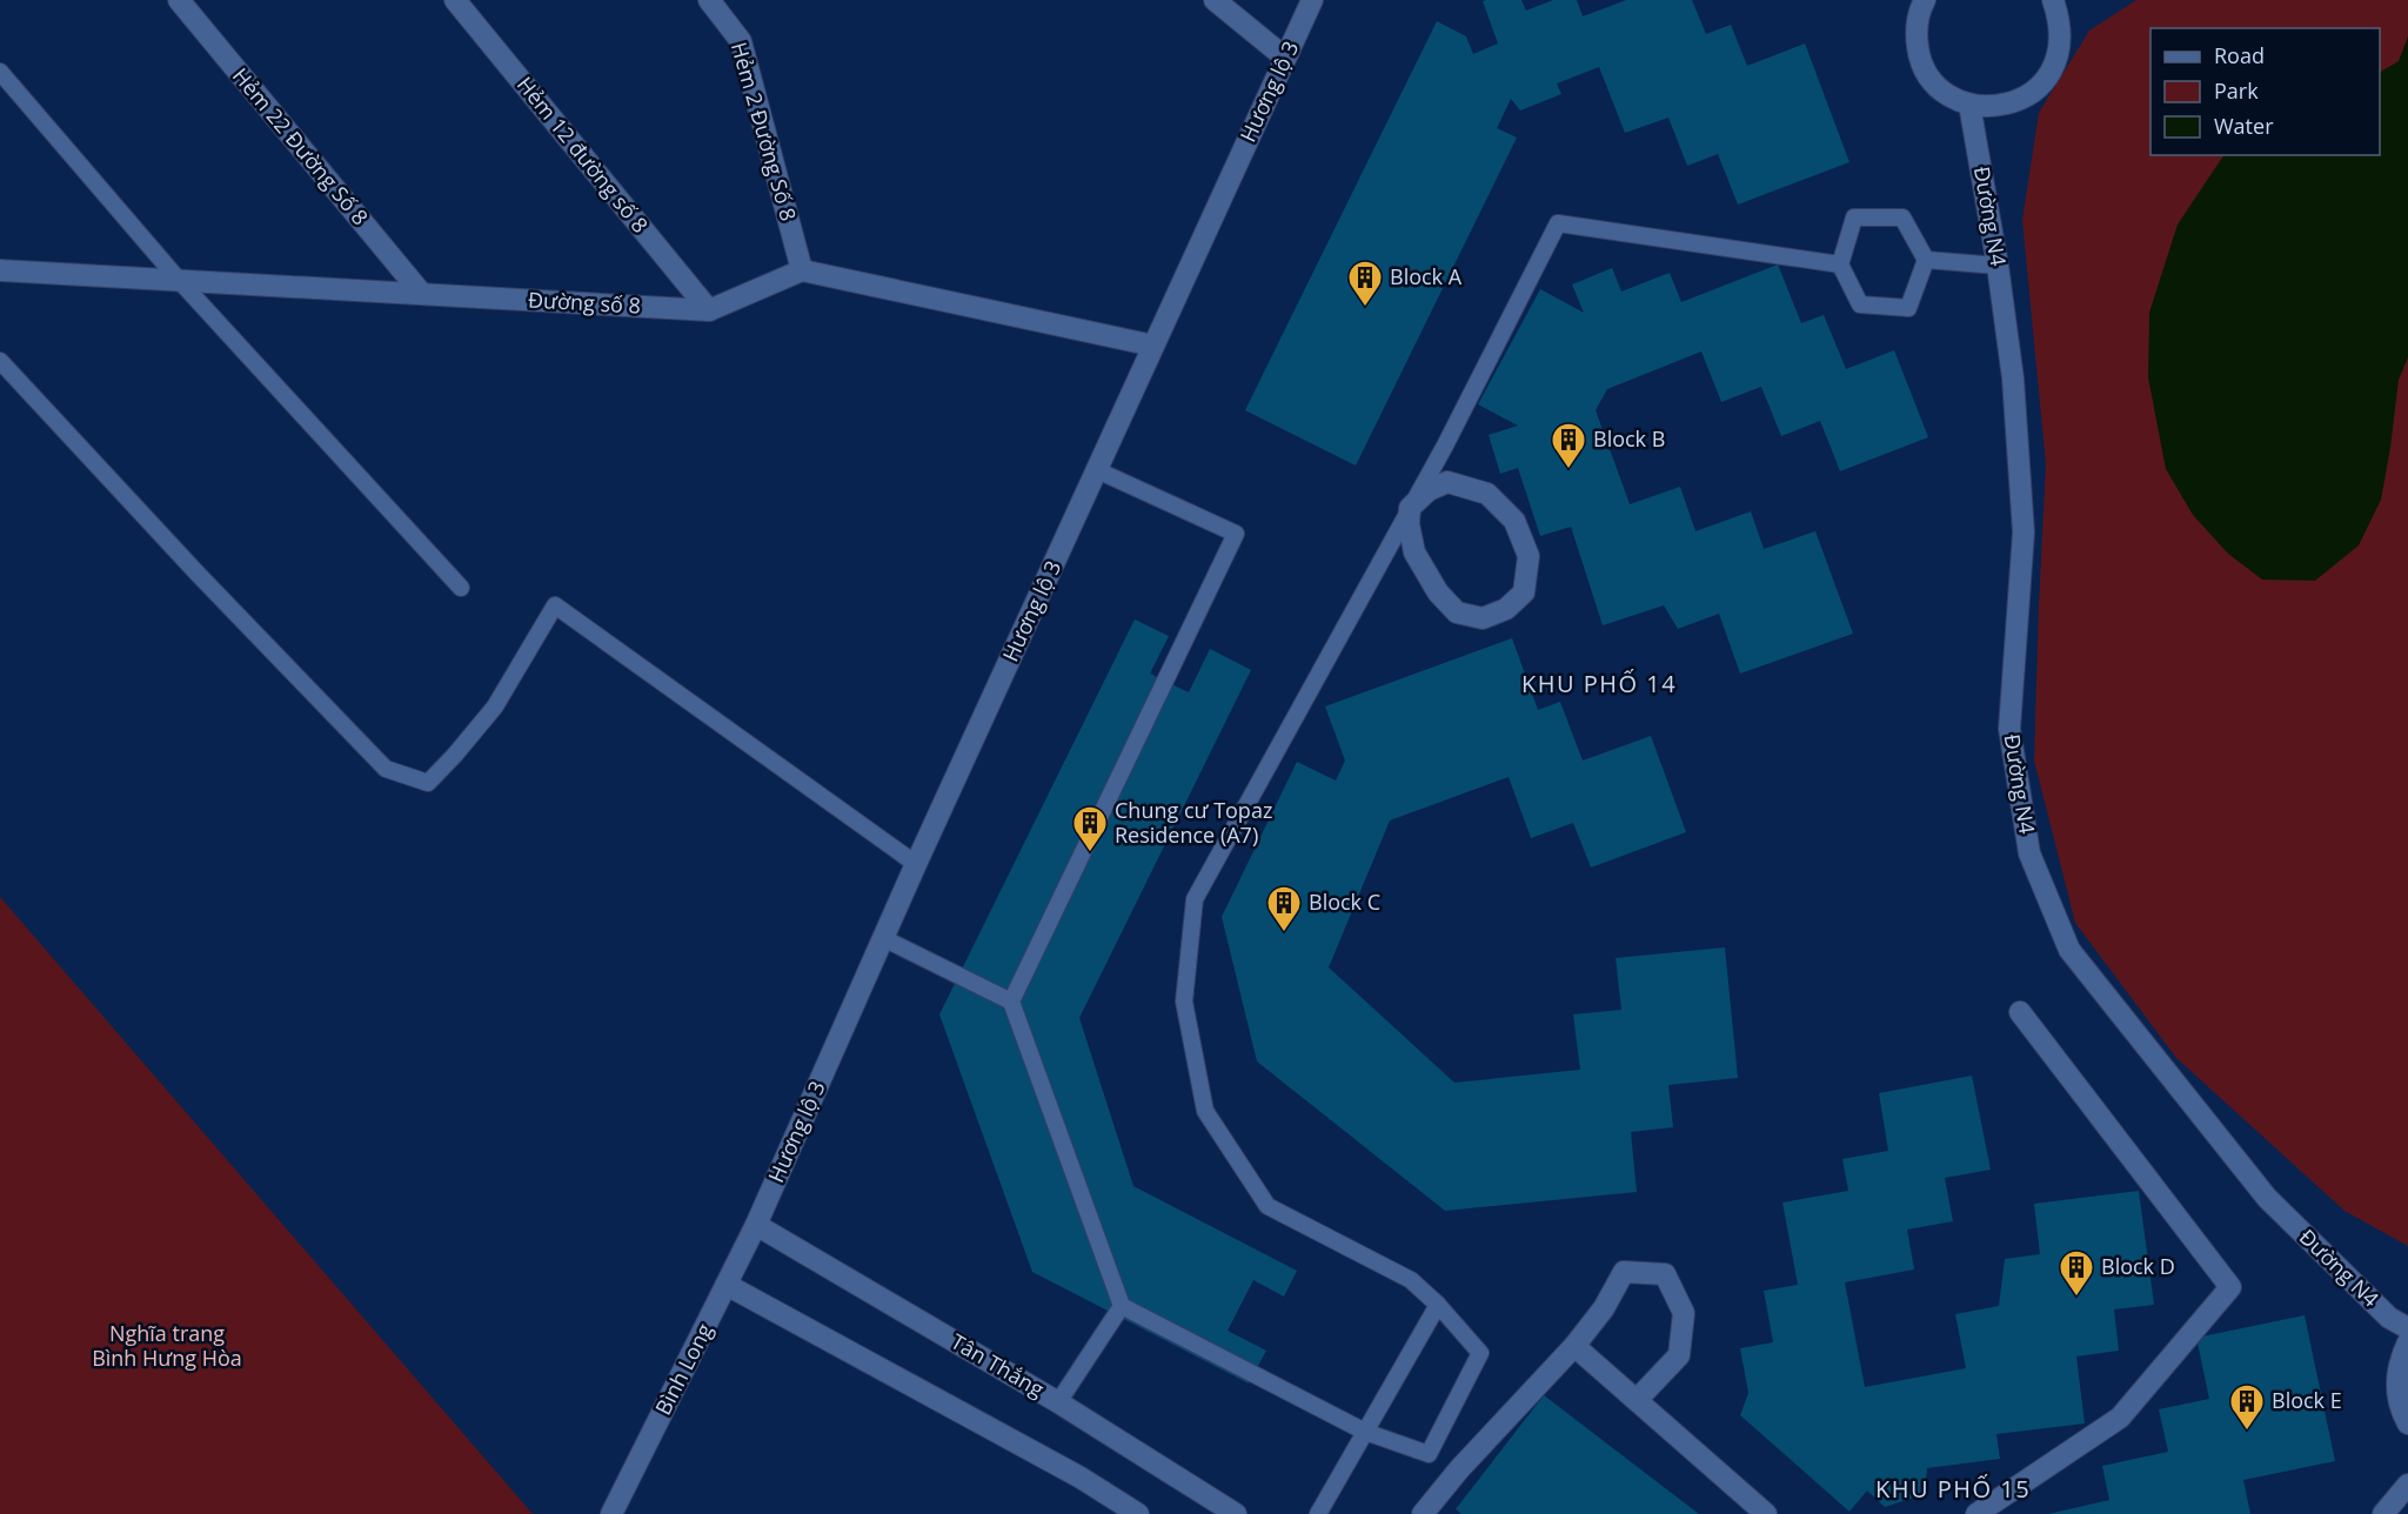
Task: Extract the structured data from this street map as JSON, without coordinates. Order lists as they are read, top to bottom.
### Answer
{
  "streets": {
    "street": [
      "Hương lộ 3",
      "Hẻm 2 Đường Số 8",
      "Hẻm 22 Đường Số 8",
      "Hẻm 12 đường số 8",
      "Đường N4",
      "Đường số 8",
      "Tân Thắng",
      "Bình Long"
    ]
  },
  "crossings": [
    ["Hương lộ 3", "Tân Thắng"],
    ["Hương lộ 3", "Bình Long"],
    ["Hẻm 2 Đường Số 8", "Đường số 8"],
    ["Hẻm 22 Đường Số 8", "Đường số 8"],
    ["Hẻm 12 đường số 8", "Đường số 8"],
    ["Tân Thắng", "Bình Long"]
  ],
  "districts": ["KHU PHỐ 14", "KHU PHỐ 15"],
  "parks": ["Nghĩa trang Bình Hưng Hòa"],
  "places": {
    "building": [
      "Block A",
      "Block B",
      "Chung cư Topaz Residence (A7)",
      "Block C",
      "Block D",
      "Block E"
    ]
  },
  "legend": ["Road", "Park", "Water"]
}
